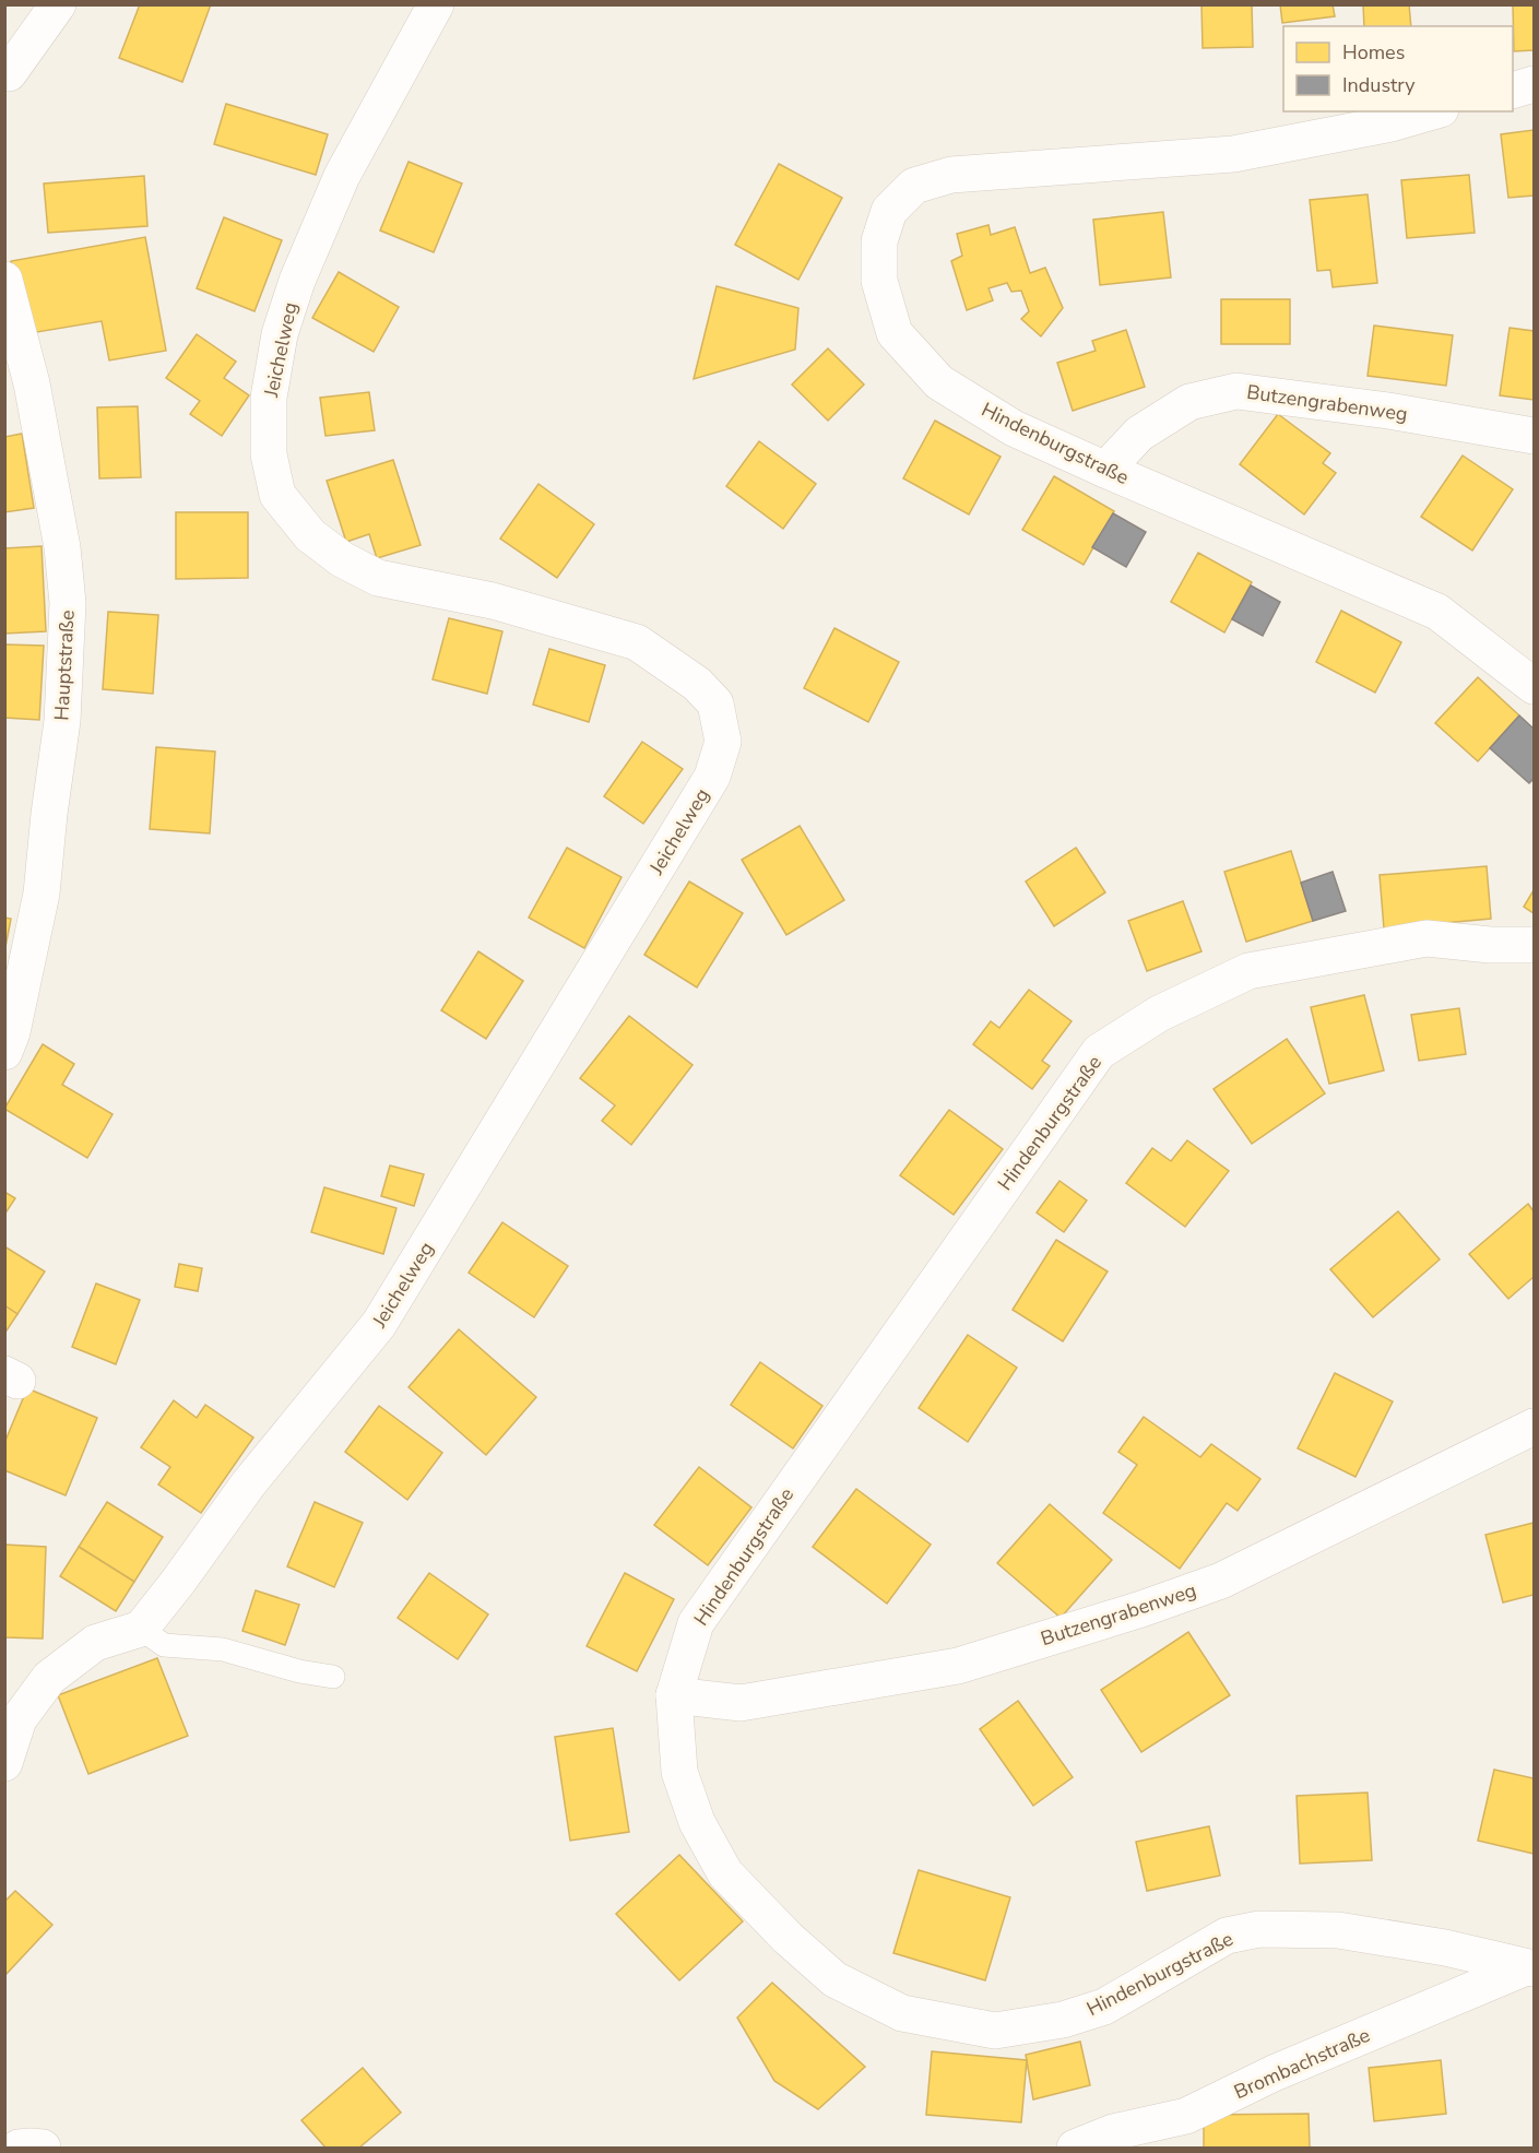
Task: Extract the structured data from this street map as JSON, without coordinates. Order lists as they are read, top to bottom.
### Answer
{
  "streets": {
    "street": [
      "Jeichelweg",
      "Butzengrabenweg",
      "Hindenburgstraße",
      "Hauptstraße",
      "Brombachstraße"
    ]
  },
  "crossings": [
    ["Butzengrabenweg", "Hindenburgstraße"],
    ["Hindenburgstraße", "Brombachstraße"]
  ],
  "legend": ["Homes", "Industry"]
}
